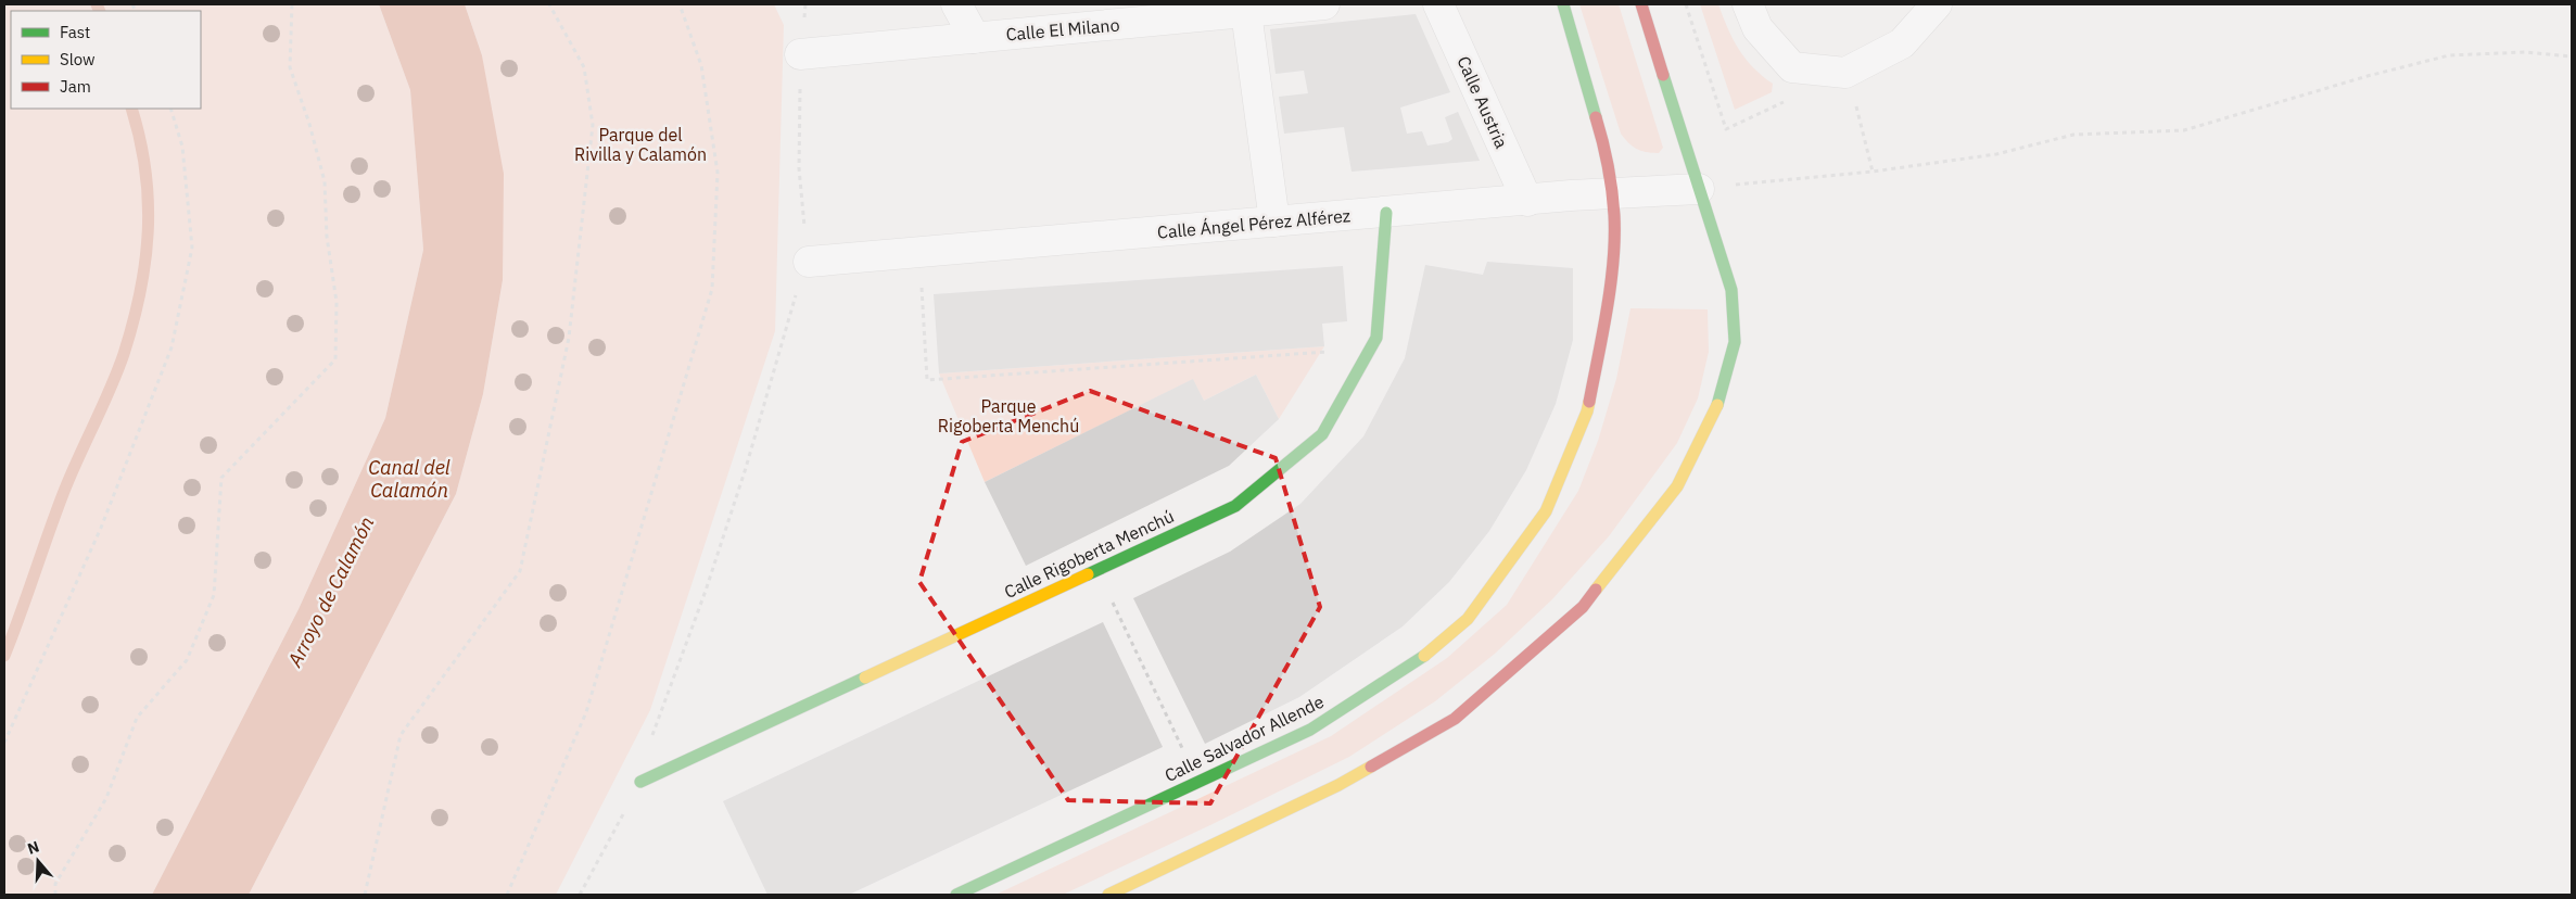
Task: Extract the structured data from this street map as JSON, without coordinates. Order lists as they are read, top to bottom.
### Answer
{
  "streets": {
    "main road": ["Calle Rigoberta Menchú", "Calle Salvador Allende"],
    "street": ["Calle El Milano", "Calle Austria", "Calle Ángel Pérez Alférez"]
  },
  "crossings": [
    ["Calle Austria", "Calle Ángel Pérez Alférez"],
    ["Calle Ángel Pérez Alférez", "Calle Rigoberta Menchú"],
    ["Calle Ángel Pérez Alférez", "Calle Salvador Allende"]
  ],
  "water": ["Canal del Calamón", "Arroyo de Calamón"],
  "parks": ["Parque del Rivilla y Calamón", "Parque Rigoberta Menchú"],
  "legend": ["Fast", "Slow", "Jam"],
  "north": "top"
}
